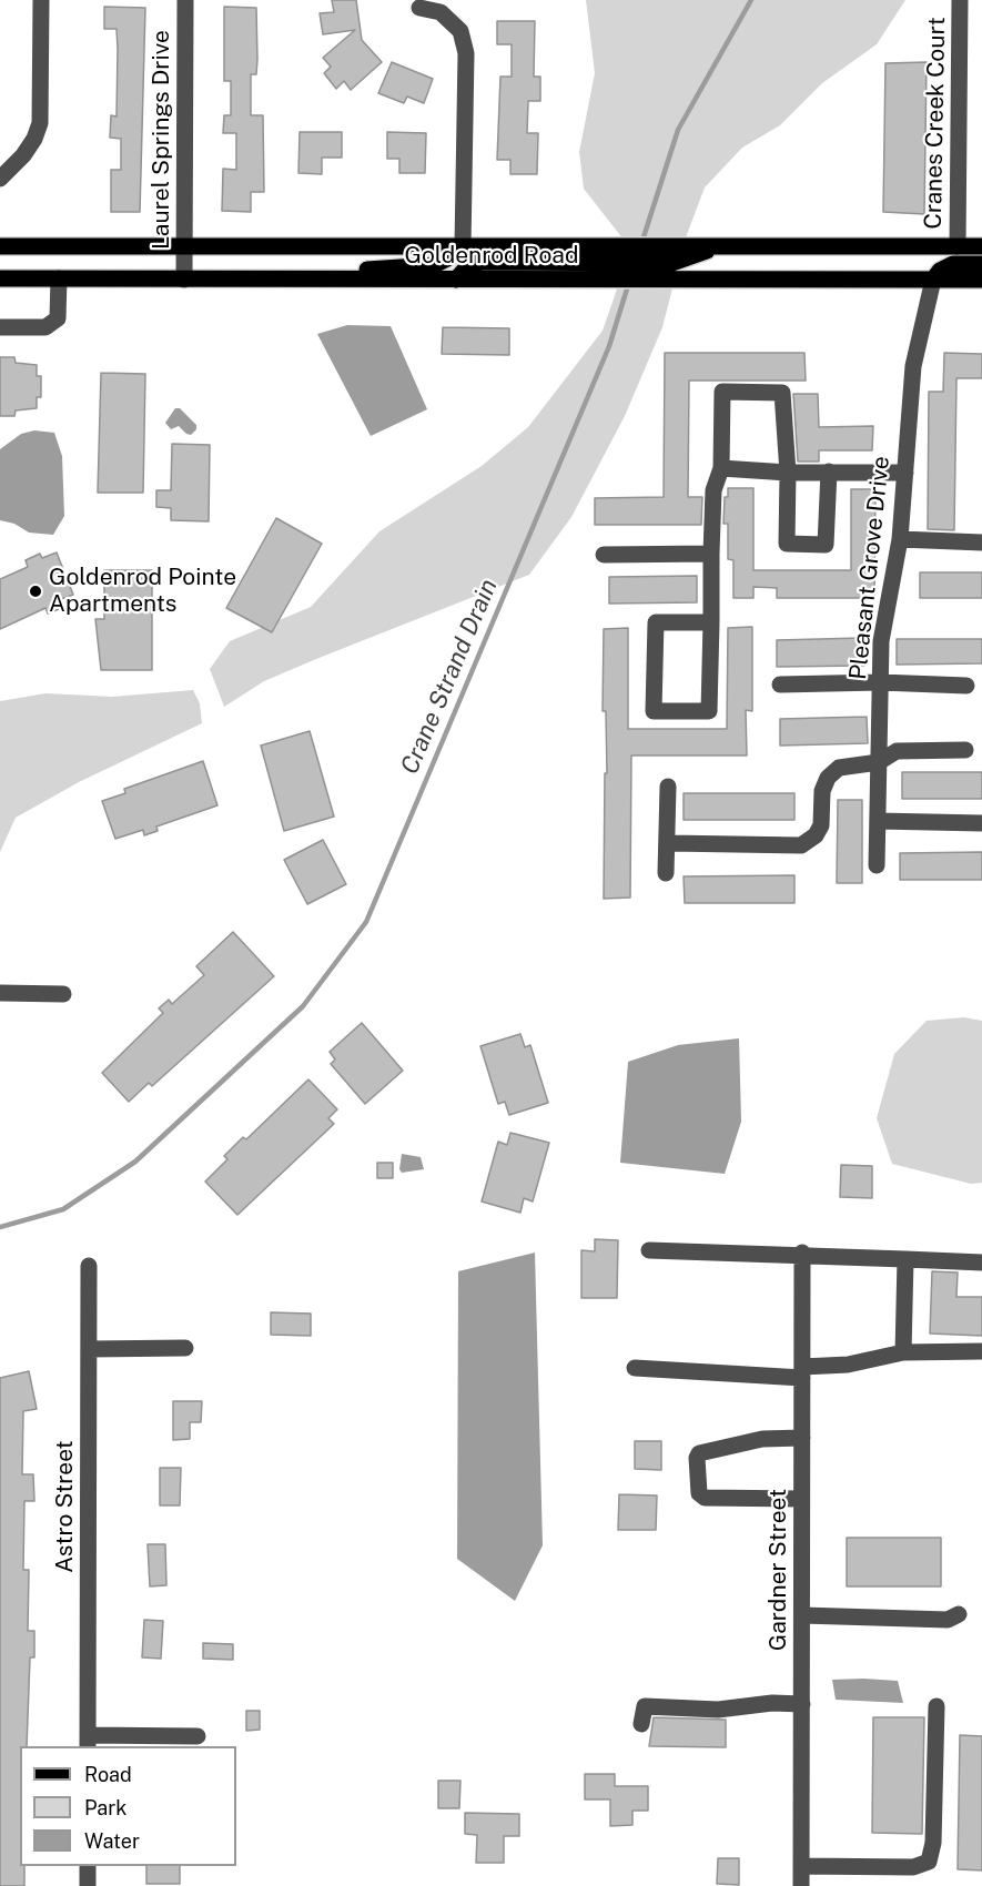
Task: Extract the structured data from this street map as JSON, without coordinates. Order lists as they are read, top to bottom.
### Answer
{
  "streets": {
    "main road": ["Goldenrod Road"],
    "street": [
      "Cranes Creek Court",
      "Laurel Springs Drive",
      "Pleasant Grove Drive",
      "Astro Street",
      "Gardner Street"
    ]
  },
  "crossings": [
    ["Cranes Creek Court", "Goldenrod Road"],
    ["Laurel Springs Drive", "Goldenrod Road"],
    ["Goldenrod Road", "Pleasant Grove Drive"]
  ],
  "water": ["Crane Strand Drain"],
  "places": ["Goldenrod Pointe Apartments"],
  "legend": ["Road", "Park", "Water"]
}
